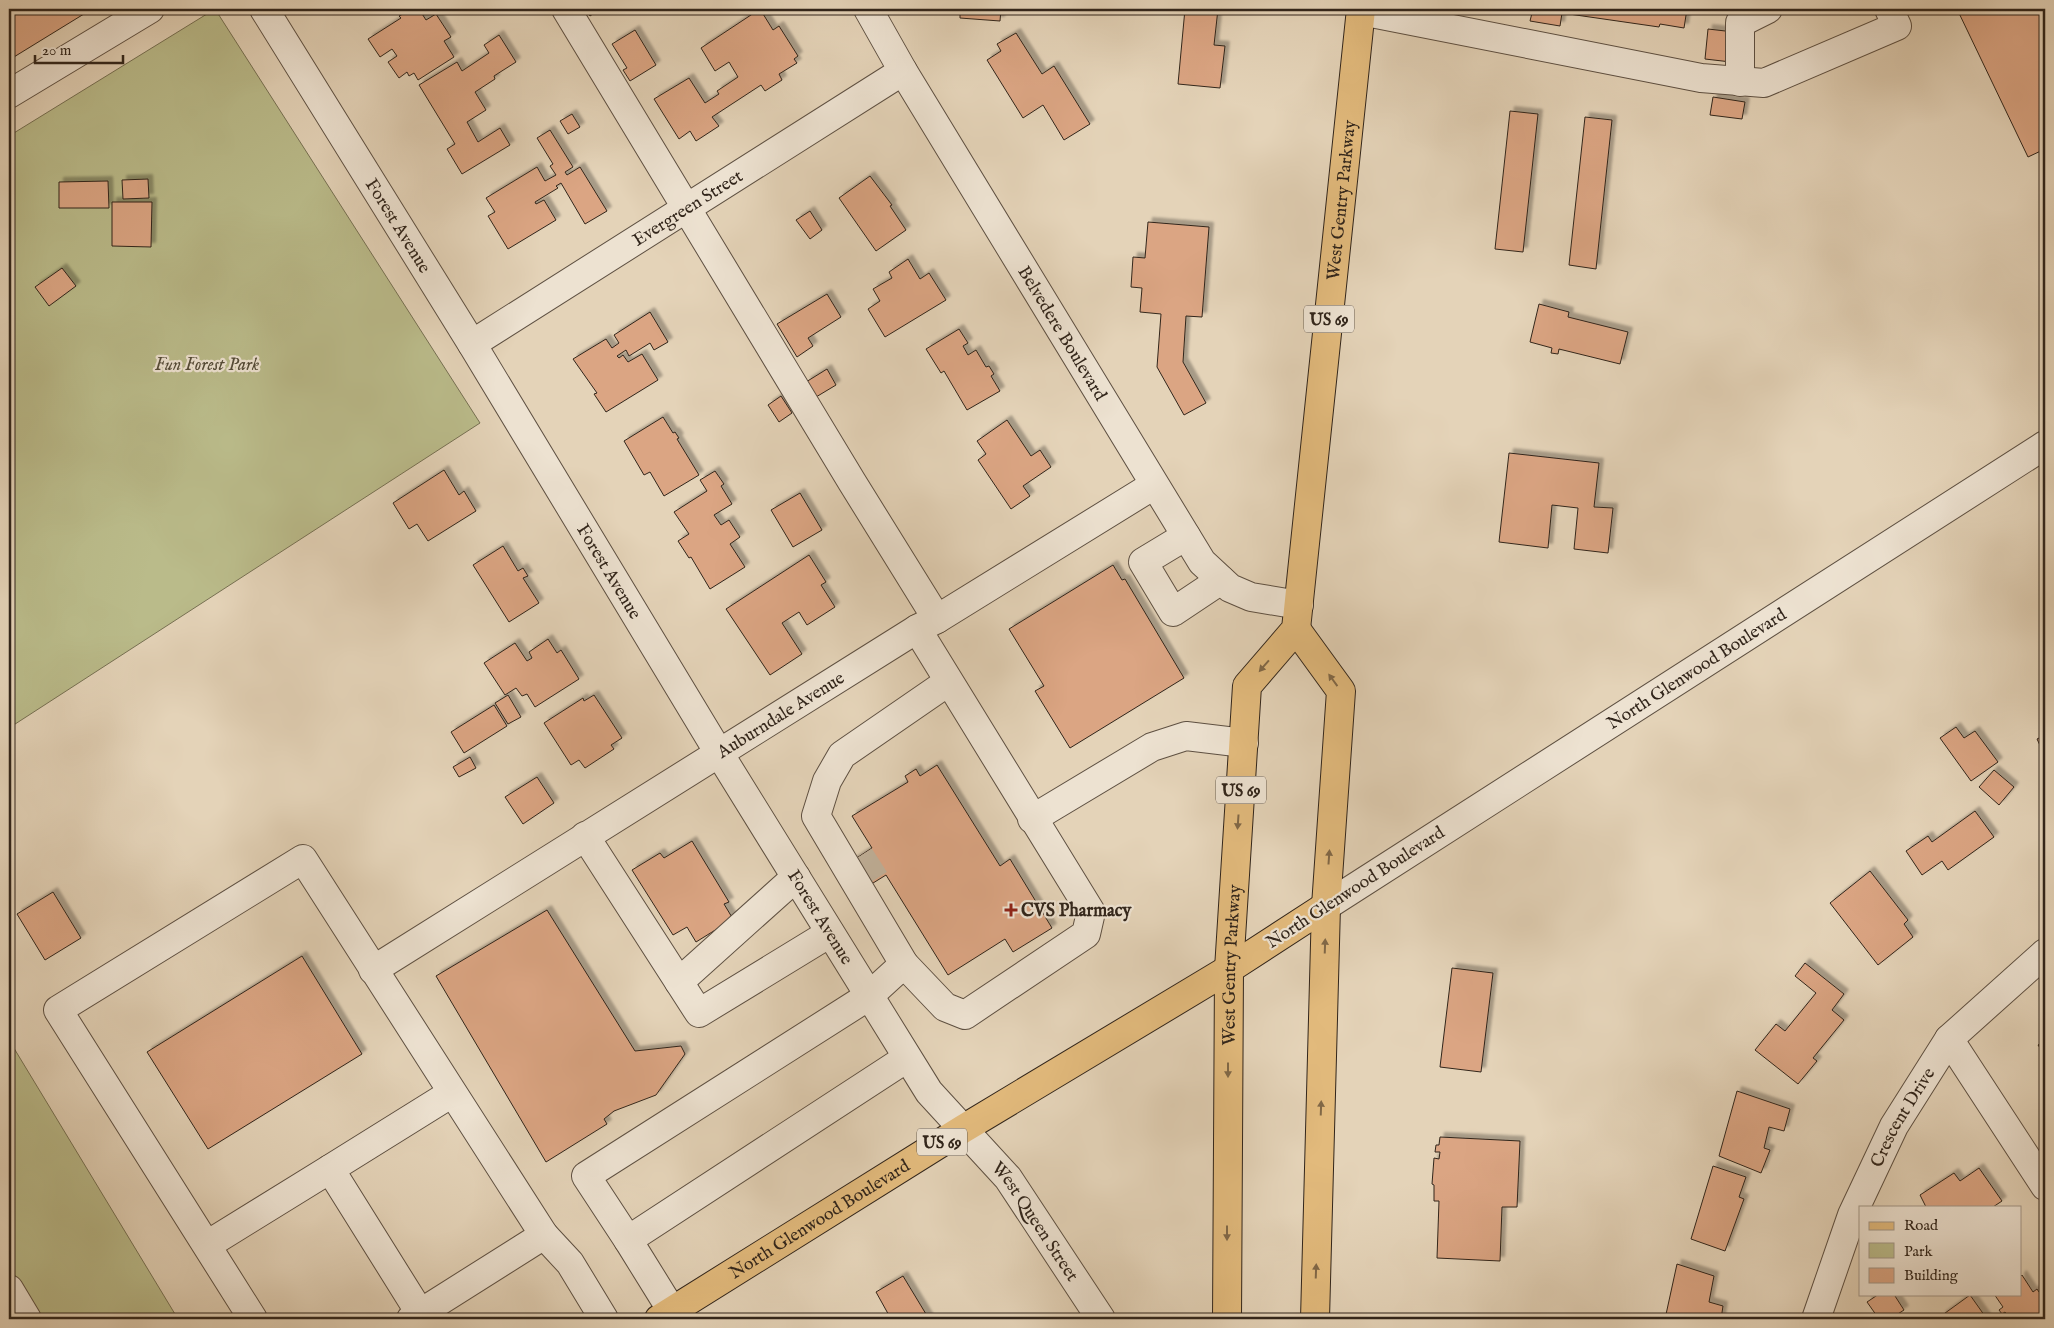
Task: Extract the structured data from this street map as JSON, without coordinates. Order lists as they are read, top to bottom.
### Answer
{
  "streets": {
    "main road": ["West Gentry Parkway", "US 69", "North Glenwood Boulevard"],
    "street": [
      "Evergreen Street",
      "Forest Avenue",
      "Belvedere Boulevard",
      "Auburndale Avenue",
      "Crescent Drive",
      "West Queen Street"
    ]
  },
  "crossings": [
    ["West Gentry Parkway", "Belvedere Boulevard"],
    ["West Gentry Parkway", "North Glenwood Boulevard"],
    ["Evergreen Street", "Forest Avenue"],
    ["Evergreen Street", "Belvedere Boulevard"],
    ["Forest Avenue", "North Glenwood Boulevard"],
    ["Forest Avenue", "Auburndale Avenue"],
    ["Forest Avenue", "West Queen Street"],
    ["Belvedere Boulevard", "Auburndale Avenue"],
    ["North Glenwood Boulevard", "West Queen Street"]
  ],
  "parks": ["Fun Forest Park"],
  "places": {
    "health": ["CVS Pharmacy"]
  },
  "legend": ["Road", "Park", "Building"],
  "scale_bar": "20 m"
}
